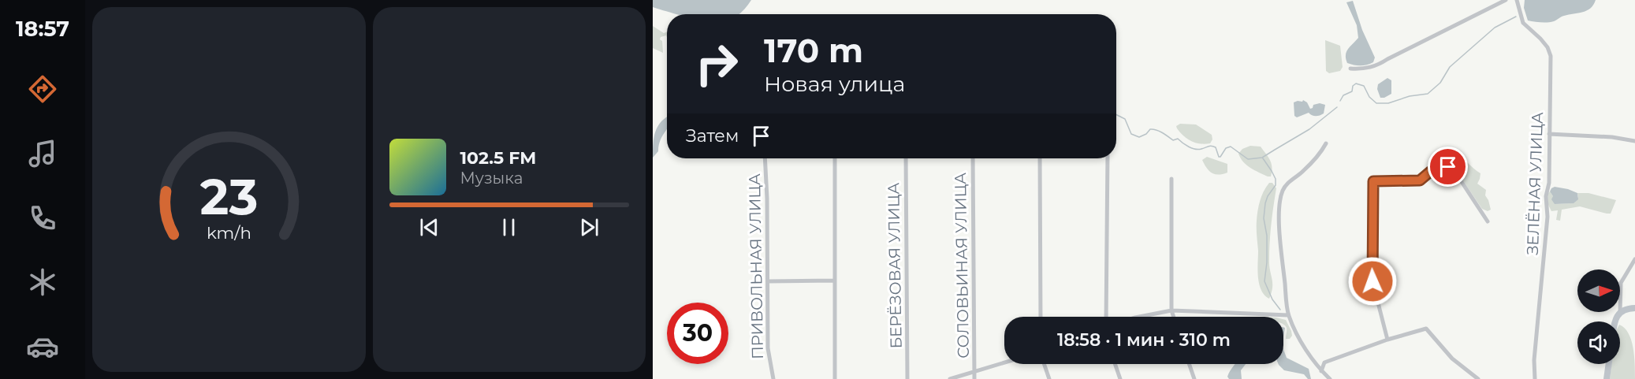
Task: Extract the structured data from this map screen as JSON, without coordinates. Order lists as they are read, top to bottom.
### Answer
{
  "streets": {
    "street": [
      "ЗЕЛЁНАЯ УЛИЦА",
      "БЕРЁЗОВАЯ УЛИЦА",
      "СОЛОВЬИНАЯ УЛИЦА",
      "ПРИВОЛЬНАЯ УЛИЦА"
    ]
  },
  "north": "right",
  "page": {
    "tabs": "18:57",
    "turn": ["170 m", "Новая улица"],
    "then": "Затем",
    "song": ["102.5 FM", "Музыка"],
    "limit": "30",
    "trip": "18:58 · 1 мин · 310 m",
    "gauge": ["23", "km/h"]
  }
}
